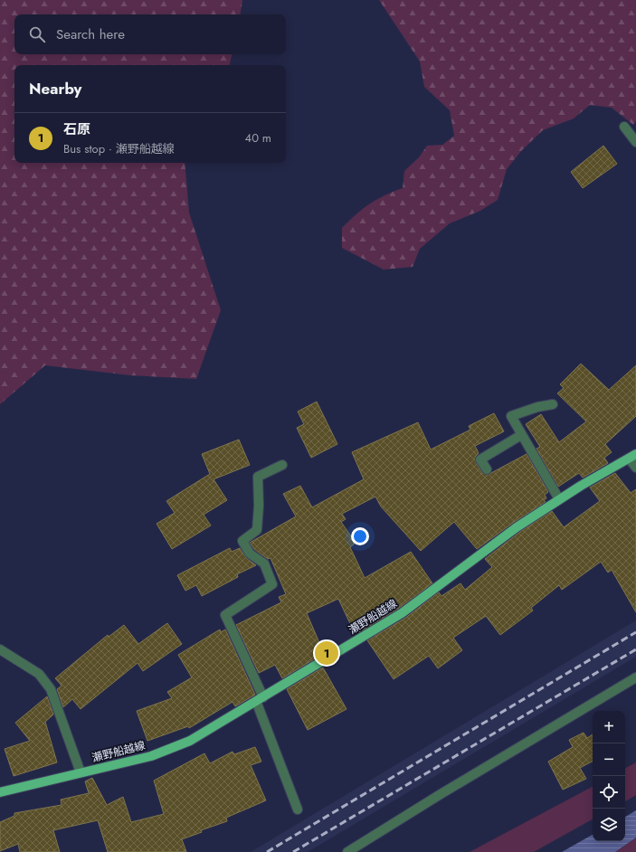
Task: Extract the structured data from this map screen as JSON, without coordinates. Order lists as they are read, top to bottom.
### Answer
{
  "streets": {
    "main road": ["瀬野船越線"]
  },
  "page": {
    "search": "Search here",
    "heading": "Nearby",
    "list": [
      {
        "mark": "1",
        "name": "石原",
        "note": "Bus stop · 瀬野船越線",
        "value": "40 m"
      }
    ],
    "pins": "1",
    "map_buttons": ["+", "−"]
  }
}
